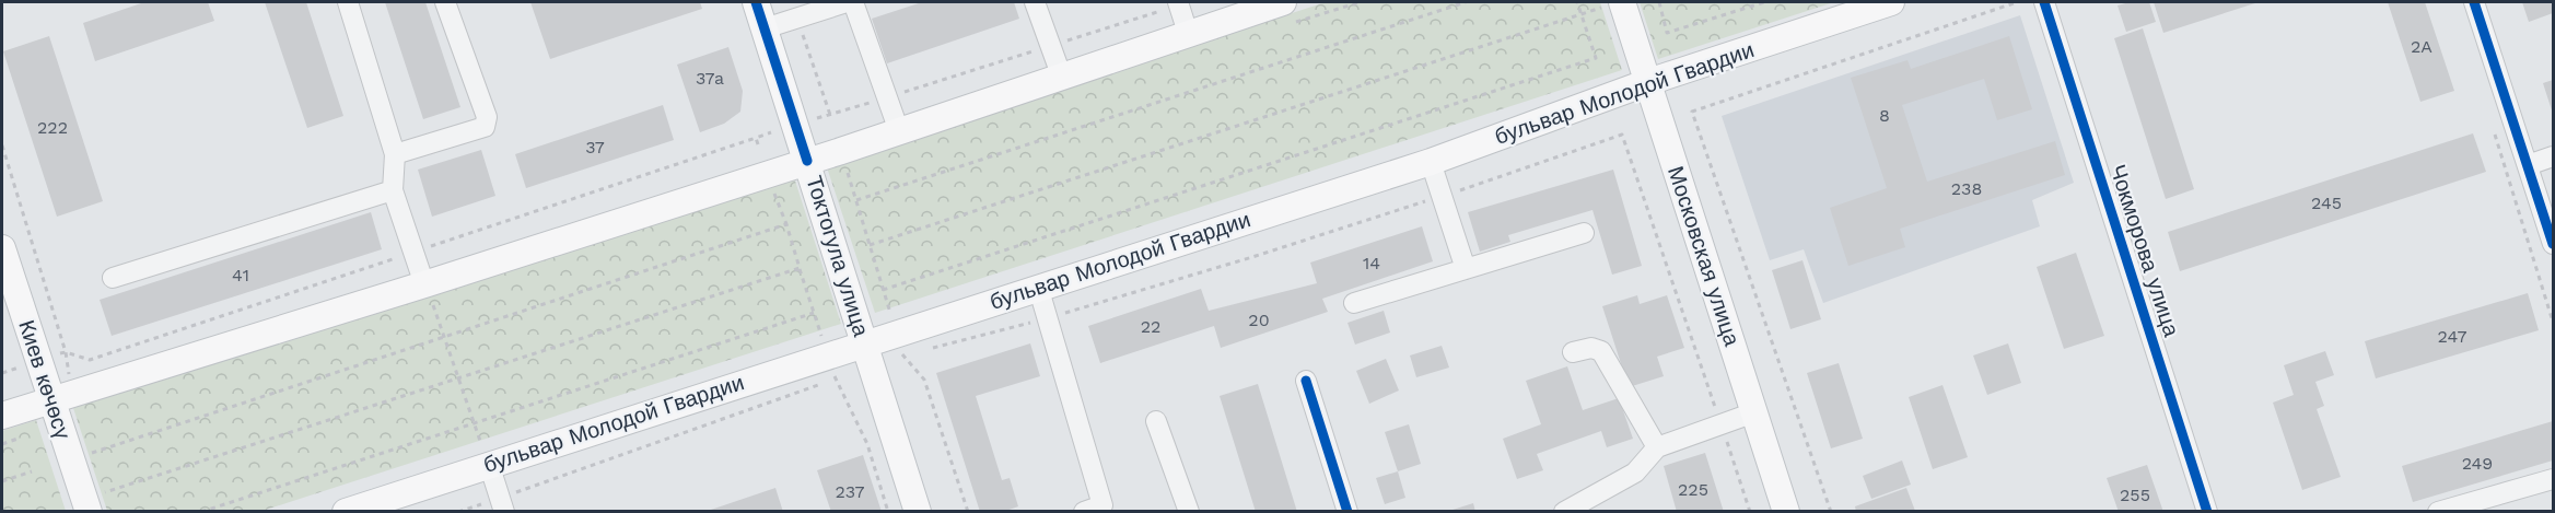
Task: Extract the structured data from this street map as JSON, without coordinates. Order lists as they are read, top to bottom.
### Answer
{
  "streets": {
    "main road": [
      "бульвар Молодой Гвардии",
      "Токтогула улица",
      "Московская улица",
      "Киев көчөсү"
    ],
    "street": ["Чокморова улица"]
  },
  "crossings": [
    ["бульвар Молодой Гвардии", "Токтогула улица"],
    ["бульвар Молодой Гвардии", "Московская улица"]
  ],
  "house_numbers": [
    "2A",
    "37a",
    "8",
    "222",
    "37",
    "238",
    "245",
    "14",
    "41",
    "20",
    "22",
    "247",
    "249",
    "225",
    "237",
    "255"
  ]
}
